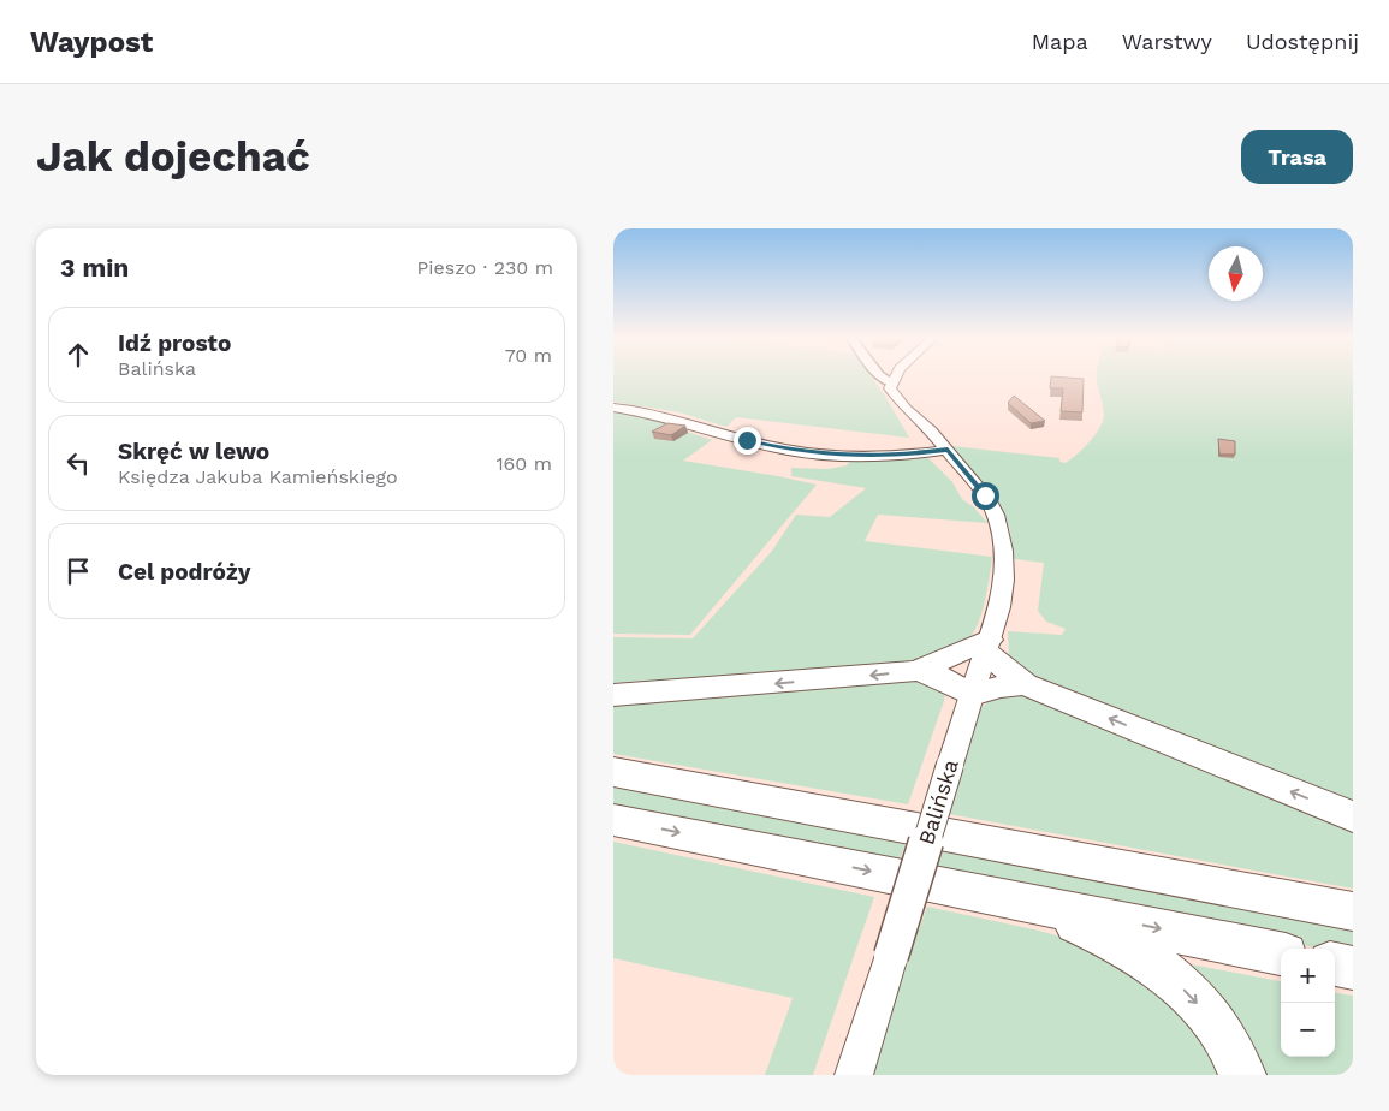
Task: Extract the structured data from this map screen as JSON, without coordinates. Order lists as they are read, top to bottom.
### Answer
{
  "streets": {
    "main road": ["Balińska"]
  },
  "north": "bottom",
  "page": {
    "header": "Waypost",
    "nav": ["Mapa", "Warstwy", "Udostępnij"],
    "buttons": "Trasa",
    "title": "Jak dojechać",
    "heading": ["3 min", "Pieszo · 230 m"],
    "list": [
      ["Idź prosto", "Balińska", "70 m"],
      ["Skręć w lewo", "Księdza Jakuba Kamieńskiego", "160 m"],
      "Cel podróży"
    ],
    "map_buttons": ["+", "−"]
  }
}
